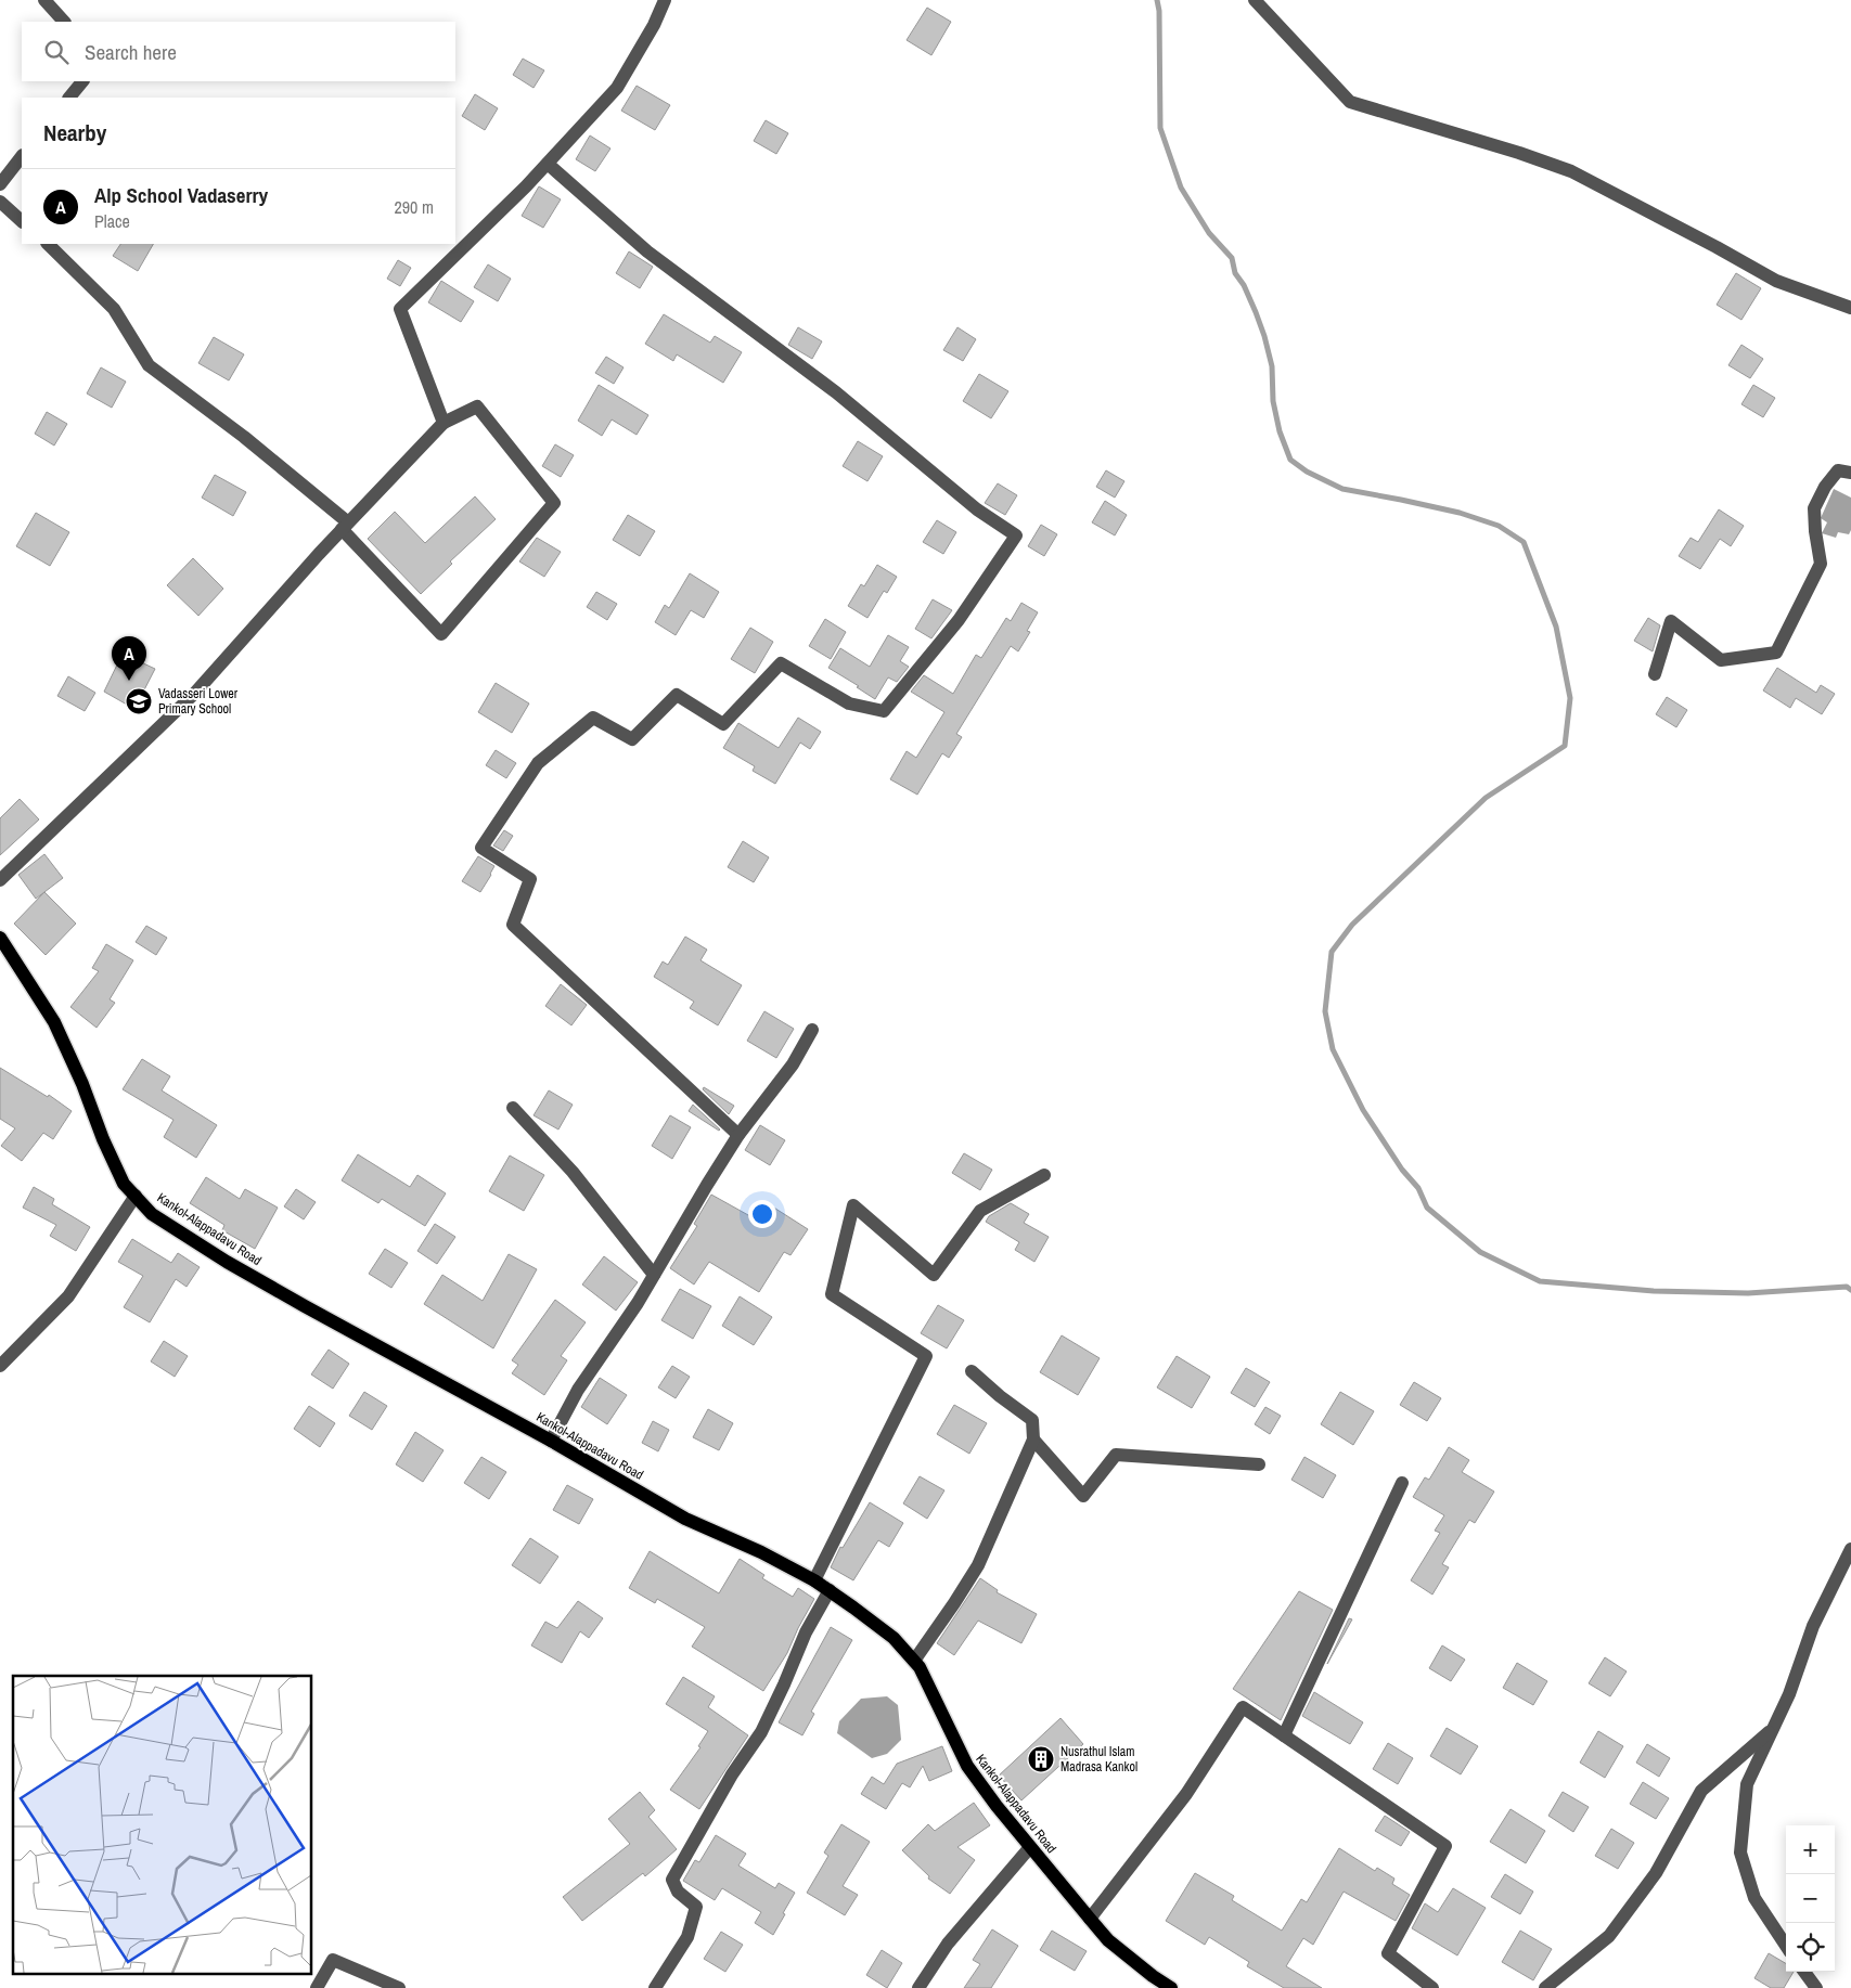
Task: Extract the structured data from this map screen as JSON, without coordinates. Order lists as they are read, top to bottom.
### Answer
{
  "streets": {
    "main road": ["Kankol-Alappadavu Road"]
  },
  "places": {
    "school or university": ["Vadasseri Lower Primary School"],
    "building": ["Nusrathul Islam Madrasa Kankol"]
  },
  "page": {
    "search": "Search here",
    "heading": "Nearby",
    "list": [
      {
        "mark": "A",
        "name": "Alp School Vadaserry",
        "note": "Place",
        "value": "290 m"
      }
    ],
    "pins": "A",
    "map_buttons": ["+", "−"]
  }
}
